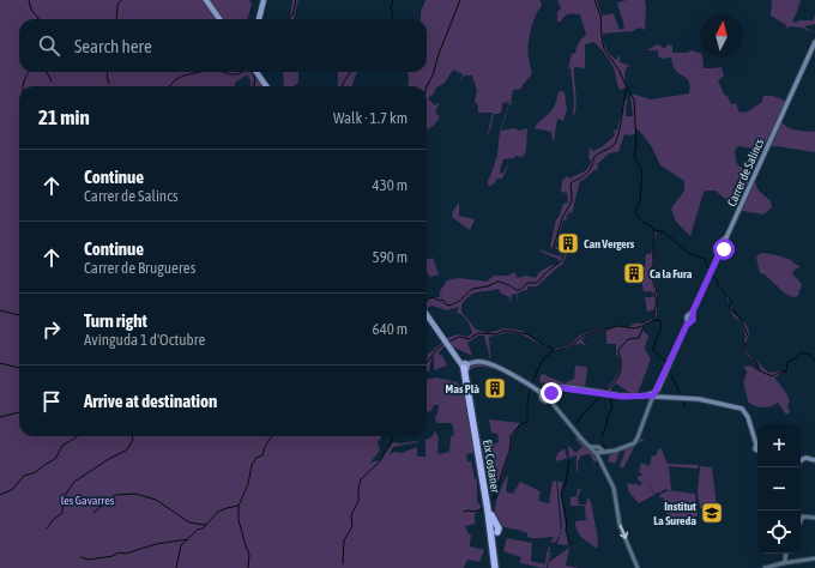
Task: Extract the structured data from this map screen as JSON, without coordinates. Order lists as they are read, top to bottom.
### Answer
{
  "streets": {
    "highway": ["Eix Costaner"],
    "main road": ["Carrer de Salincs"]
  },
  "parks": ["les Gavarres"],
  "places": {
    "building": ["Can Vergers", "Ca la Fura", "Mas Plà"],
    "school or university": ["Institut La Sureda"]
  },
  "north": "top",
  "page": {
    "search": "Search here",
    "heading": ["21 min", "Walk · 1.7 km"],
    "list": [
      ["Continue", "Carrer de Salincs", "430 m"],
      ["Continue", "Carrer de Brugueres", "590 m"],
      ["Turn right", "Avinguda 1 d'Octubre", "640 m"],
      "Arrive at destination"
    ],
    "map_buttons": ["+", "−"]
  }
}
